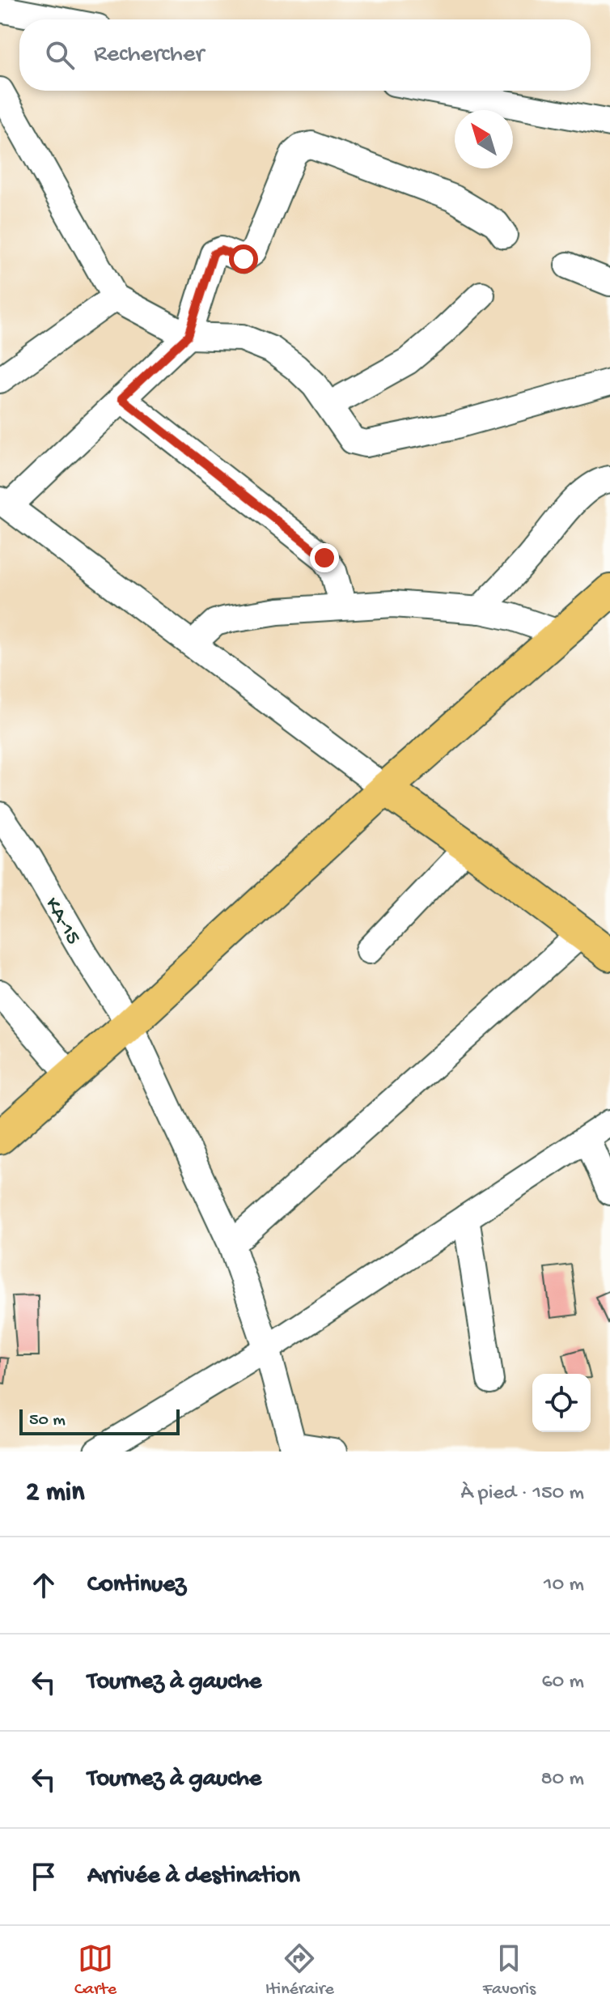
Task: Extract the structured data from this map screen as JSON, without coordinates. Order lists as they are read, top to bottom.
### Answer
{
  "streets": {
    "street": ["KA-15"]
  },
  "scale_bar": "50 m",
  "north": "top left",
  "page": {
    "search": "Rechercher",
    "scale": "50 m",
    "heading": ["2 min", "À pied · 150 m"],
    "list": [
      ["Continuez", "10 m"],
      ["Tournez à gauche", "60 m"],
      ["Tournez à gauche", "80 m"],
      "Arrivée à destination"
    ],
    "nav": ["Carte", "Itinéraire", "Favoris"]
  }
}
